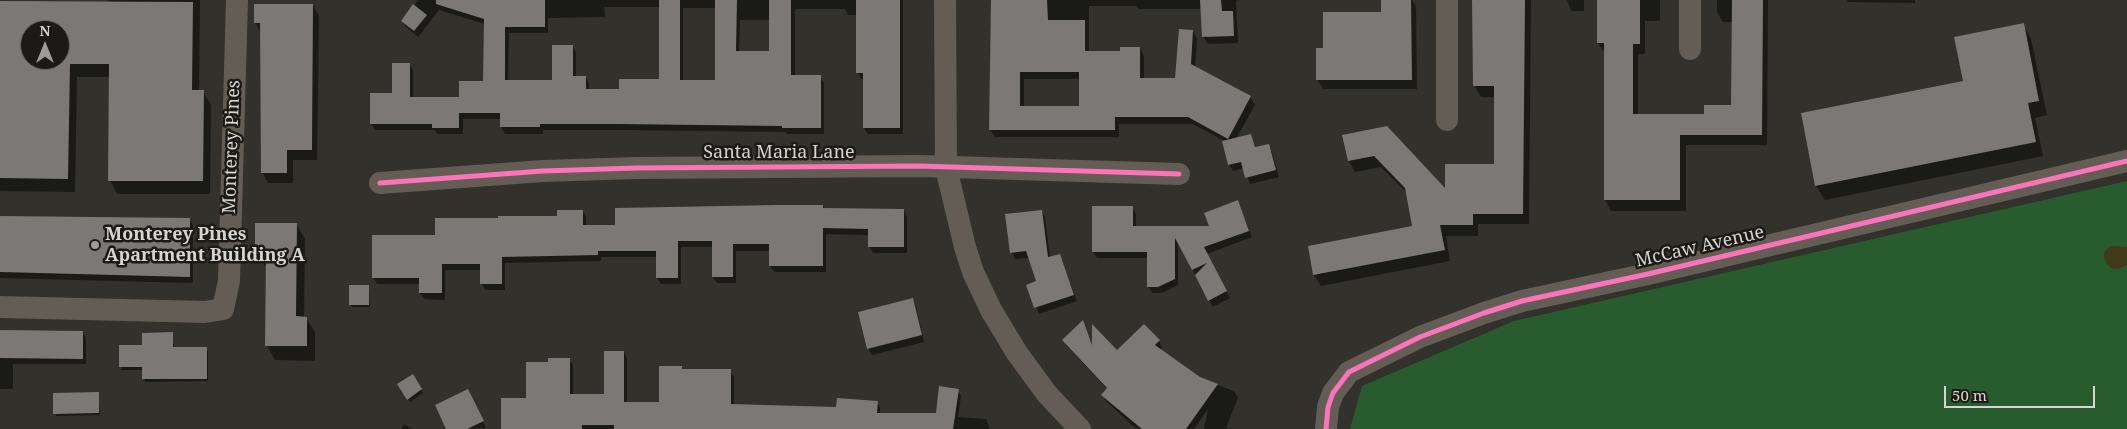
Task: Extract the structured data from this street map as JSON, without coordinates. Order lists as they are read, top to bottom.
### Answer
{
  "streets": {
    "street": ["Monterey Pines", "Santa Maria Lane", "McCaw Avenue"]
  },
  "places": ["Monterey Pines Apartment Building A"],
  "scale_bar": "50 m",
  "north": "top"
}
